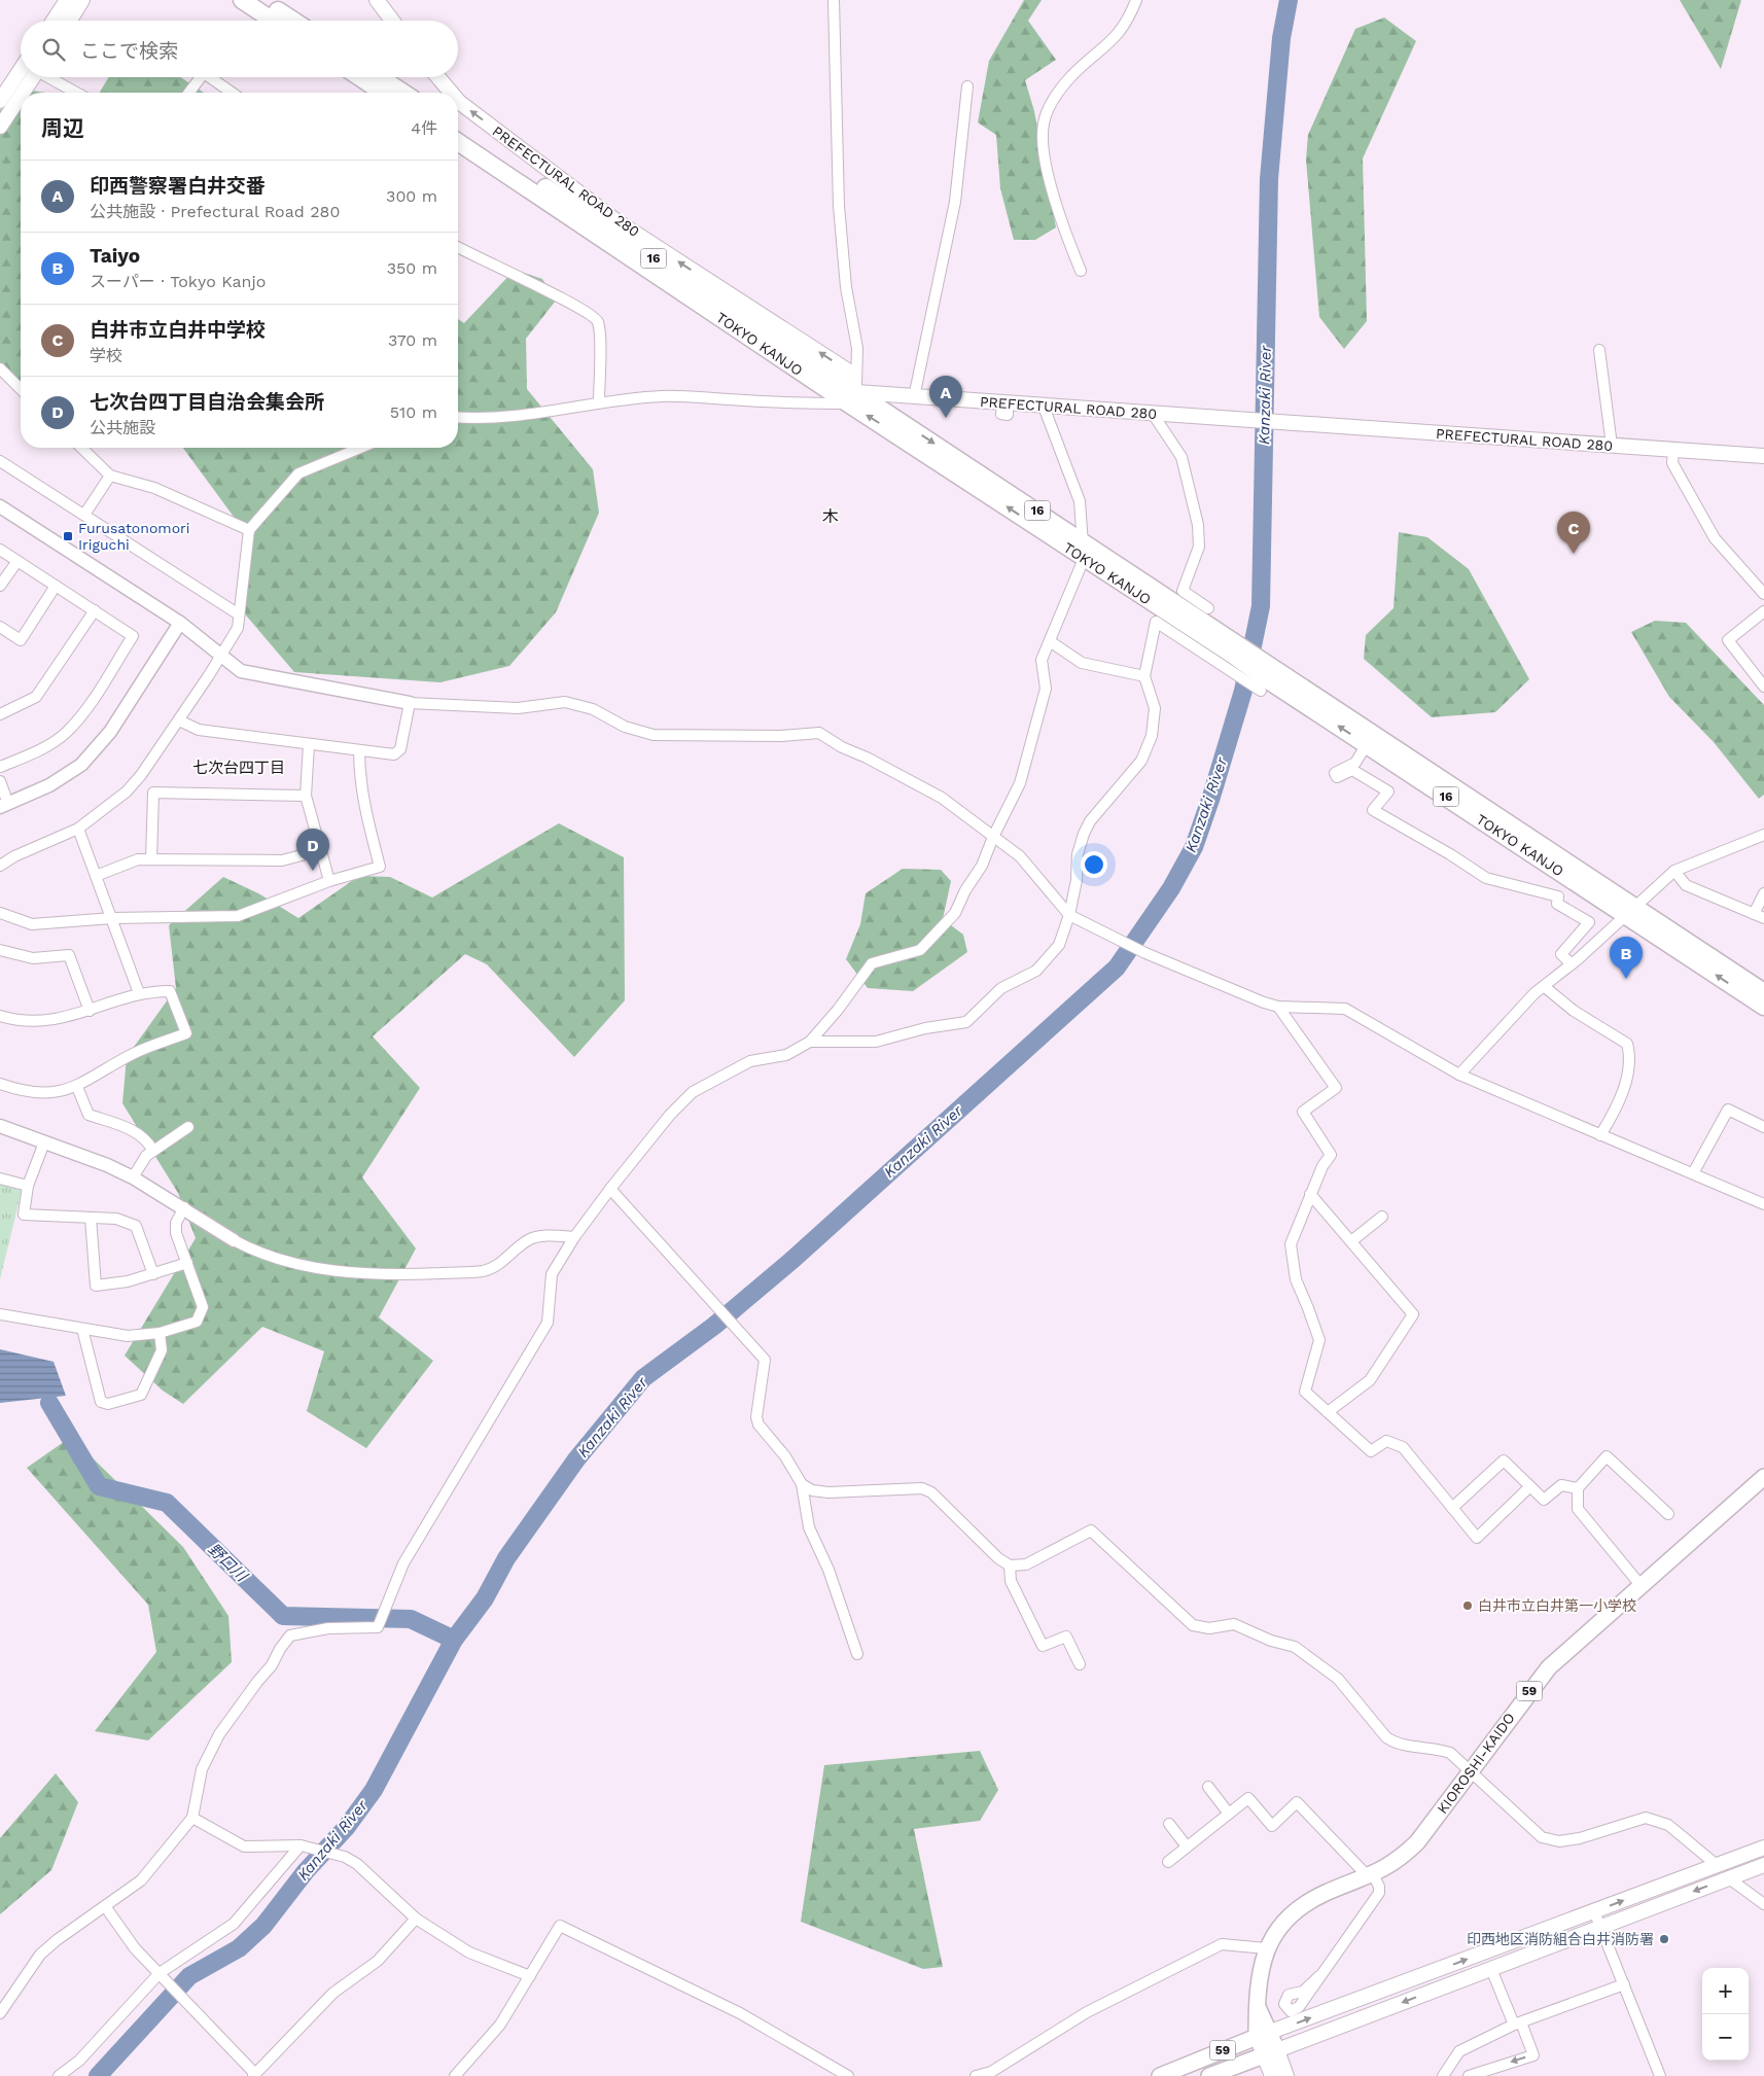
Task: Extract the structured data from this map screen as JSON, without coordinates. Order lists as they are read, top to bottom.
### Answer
{
  "streets": {
    "highway": ["16", "TOKYO KANJO"],
    "main road": ["PREFECTURAL ROAD 280", "59", "KIOROSHI-KAIDO"]
  },
  "crossings": [
    ["PREFECTURAL ROAD 280", "TOKYO KANJO"],
    ["59", "KIOROSHI-KAIDO"]
  ],
  "districts": ["木", "七次台四丁目"],
  "water": ["Kanzaki River", "野口川"],
  "places": {
    "transit": ["Furusatonomori Iriguchi"],
    "other": ["白井市立白井第一小学校", "印西地区消防組合白井消防署"]
  },
  "page": {
    "search": "ここで検索",
    "heading": ["周辺", "4件"],
    "list": [
      {
        "mark": "A",
        "name": "印西警察署白井交番",
        "note": "公共施設 · Prefectural Road 280",
        "value": "300 m"
      },
      {
        "mark": "B",
        "name": "Taiyo",
        "note": "スーパー · Tokyo Kanjo",
        "value": "350 m"
      },
      {
        "mark": "C",
        "name": "白井市立白井中学校",
        "note": "学校",
        "value": "370 m"
      },
      {
        "mark": "D",
        "name": "七次台四丁目自治会集会所",
        "note": "公共施設",
        "value": "510 m"
      }
    ],
    "pins": [
      "A",
      "C",
      "D",
      "B"
    ],
    "map_buttons": ["+", "−"]
  }
}
